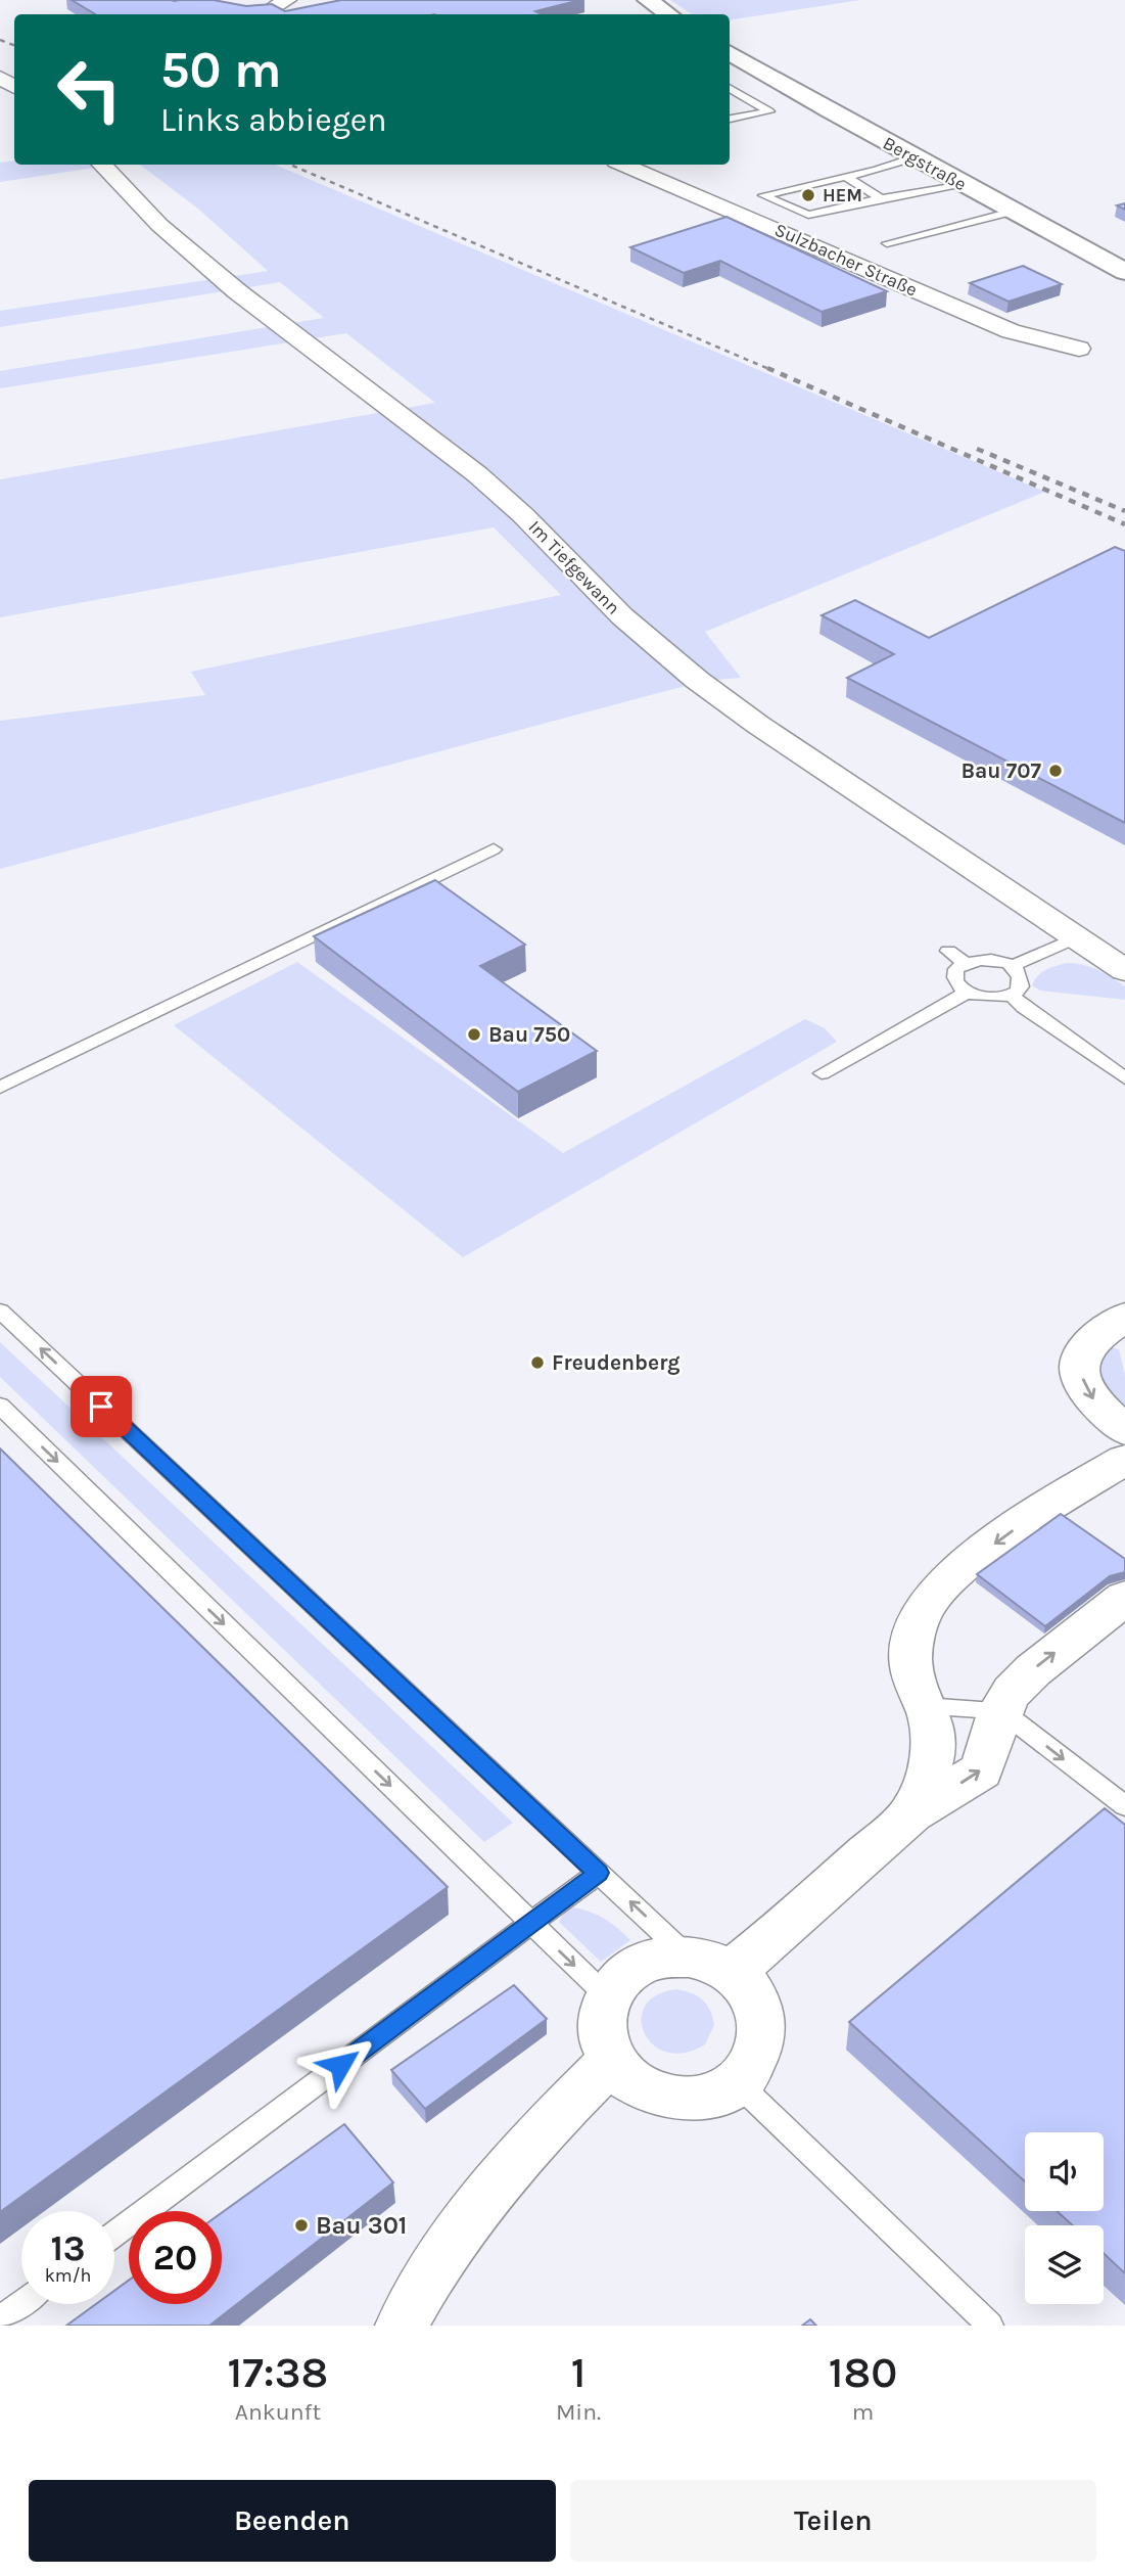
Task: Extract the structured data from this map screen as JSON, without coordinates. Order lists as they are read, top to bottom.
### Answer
{
  "streets": {
    "main road": ["Bergstraße"],
    "street": ["Sulzbacher Straße", "Im Tiefgewann"]
  },
  "places": [
    "HEM",
    "Bau 707",
    "Bau 750",
    "Freudenberg",
    "Bau 301"
  ],
  "page": {
    "turn": ["50 m", "Links abbiegen"],
    "speed": "13 km/h",
    "limit": "20",
    "eta": [
      "17:38",
      "Ankunft",
      "1",
      "Min.",
      "180",
      "m"
    ],
    "buttons": ["Beenden", "Teilen"]
  }
}
